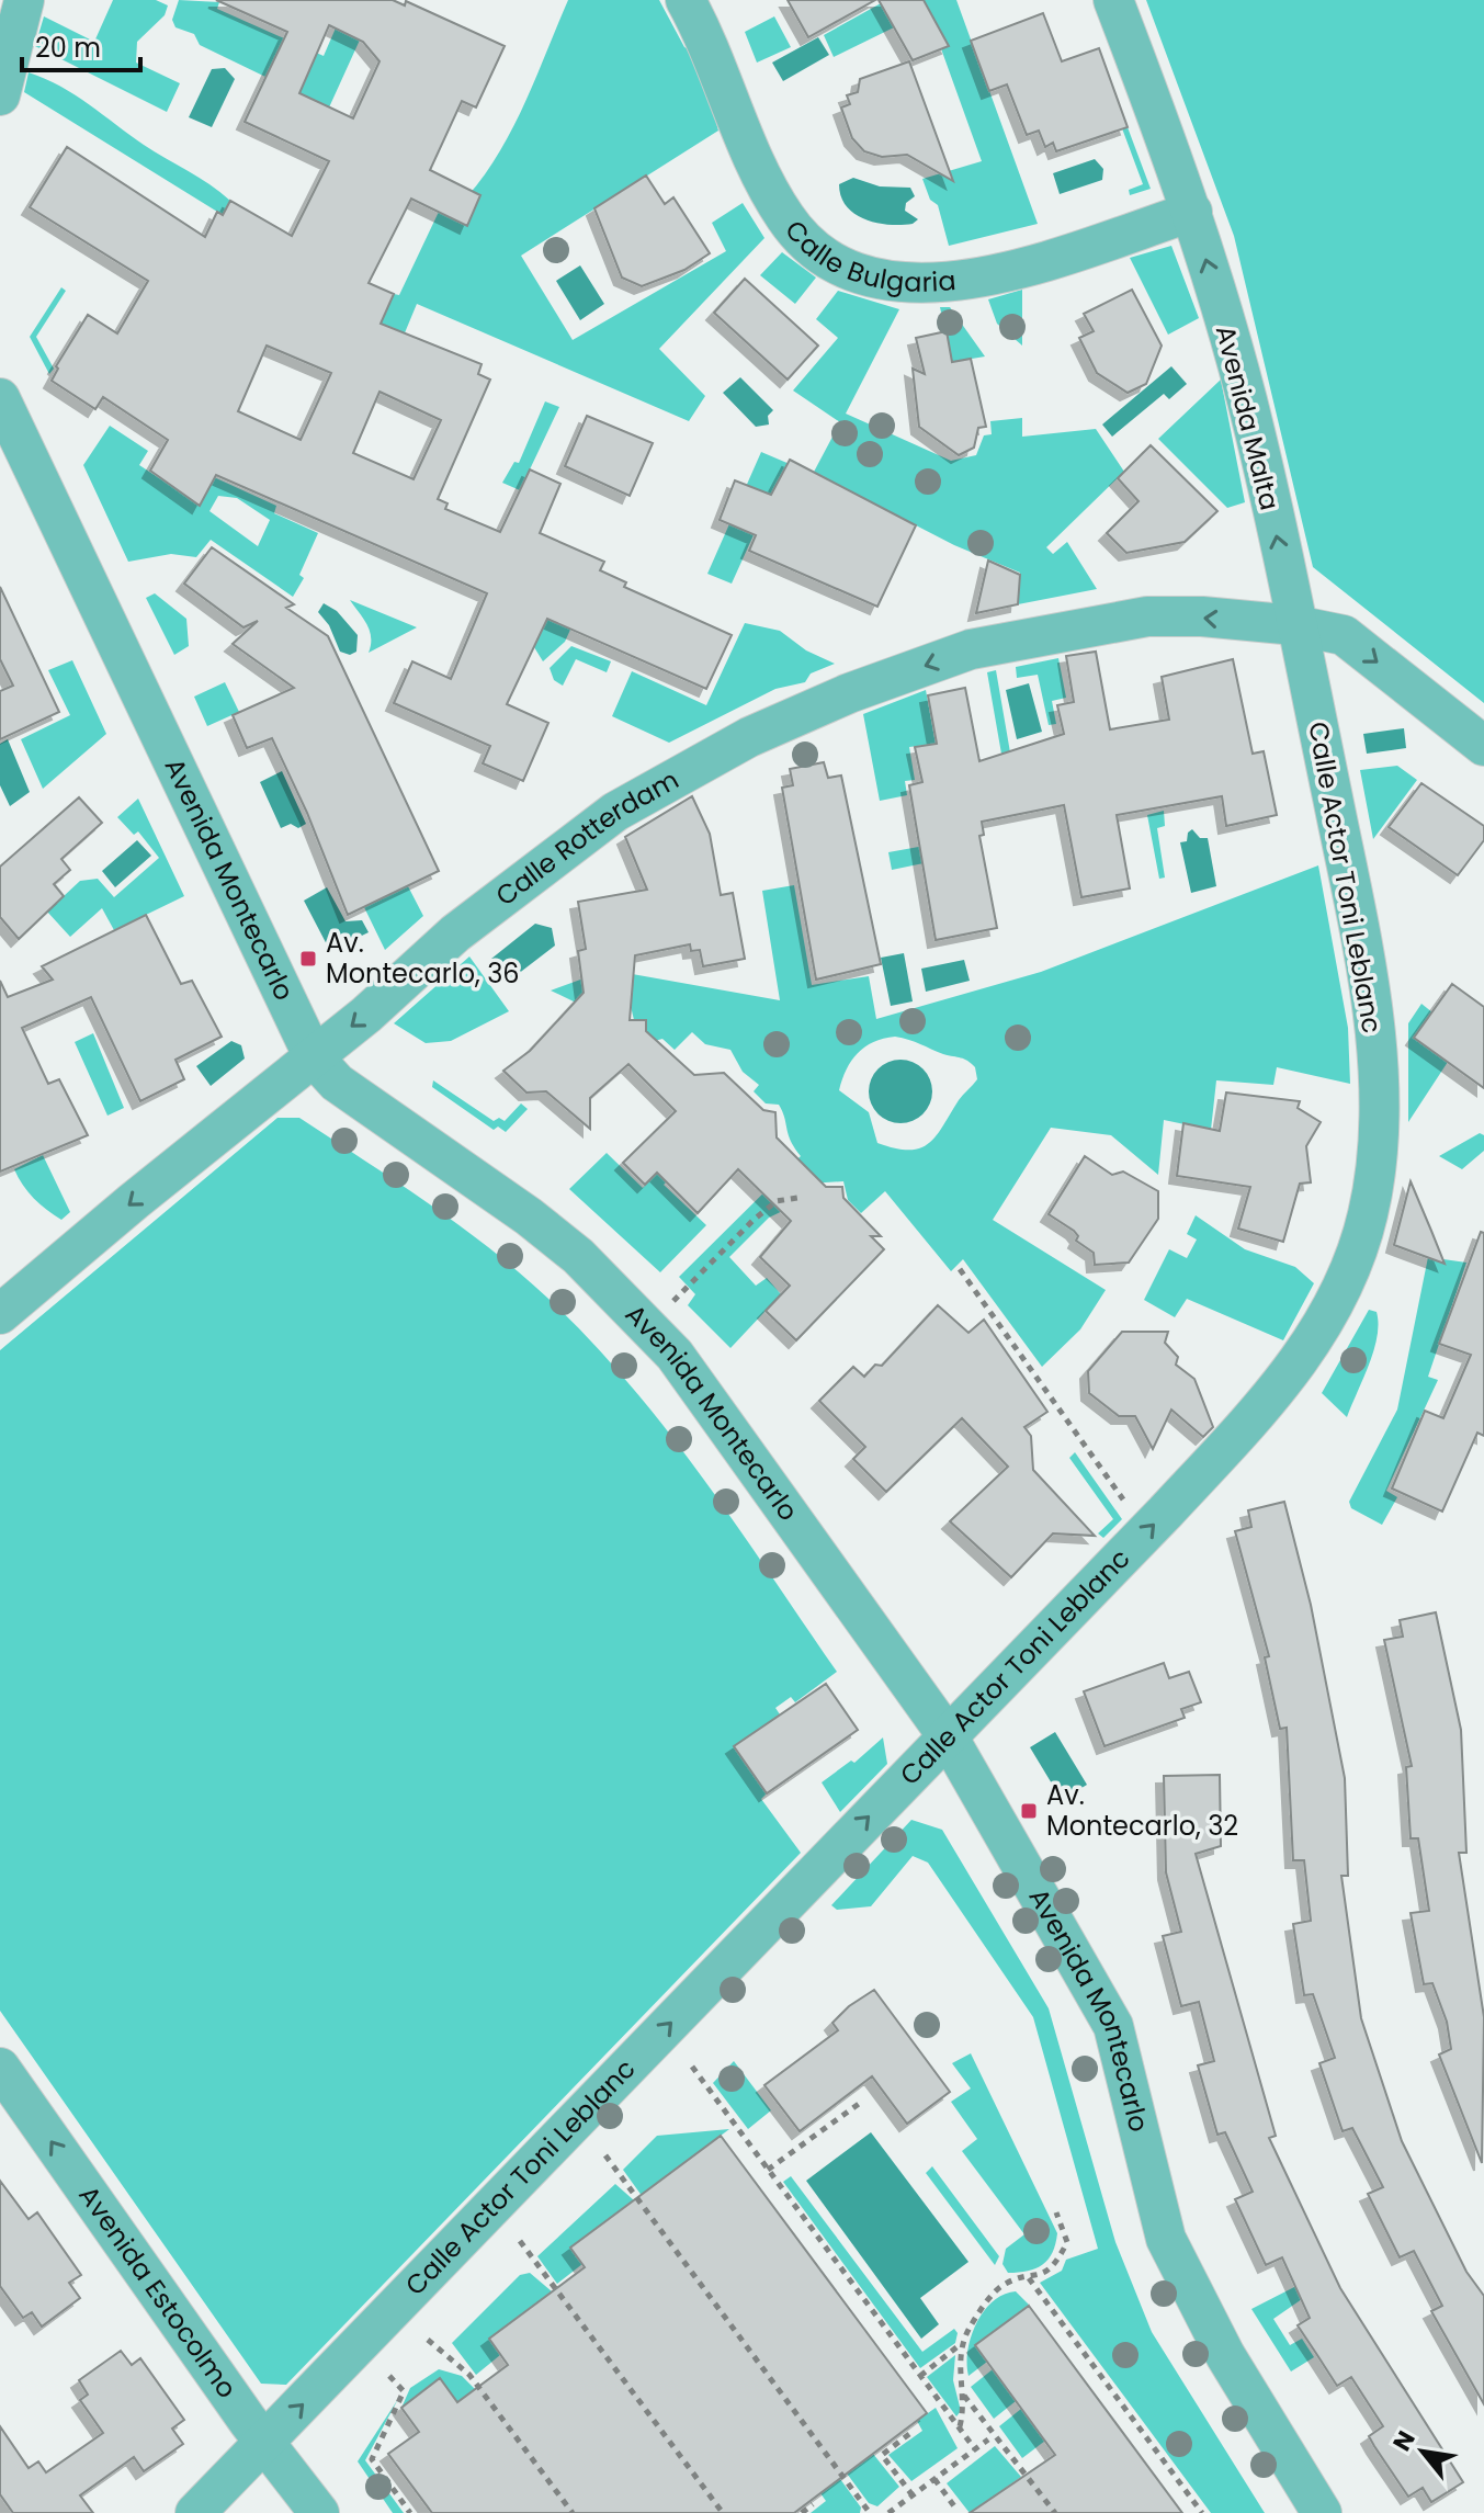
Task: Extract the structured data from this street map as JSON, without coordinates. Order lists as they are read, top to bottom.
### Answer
{
  "streets": {
    "street": [
      "Calle Bulgaria",
      "Avenida Malta",
      "Calle Rotterdam",
      "Calle Actor Toni Leblanc",
      "Avenida Montecarlo",
      "Avenida Estocolmo"
    ]
  },
  "crossings": [
    ["Calle Bulgaria", "Avenida Malta"],
    ["Avenida Malta", "Calle Rotterdam"],
    ["Avenida Malta", "Calle Actor Toni Leblanc"],
    ["Calle Rotterdam", "Calle Actor Toni Leblanc"],
    ["Calle Rotterdam", "Avenida Montecarlo"],
    ["Calle Actor Toni Leblanc", "Avenida Montecarlo"],
    ["Calle Actor Toni Leblanc", "Avenida Estocolmo"]
  ],
  "one_way": [
    "Avenida Malta",
    "Calle Rotterdam",
    "Calle Actor Toni Leblanc",
    "Avenida Estocolmo"
  ],
  "places": {
    "transit": ["Av. Montecarlo, 36", "Av. Montecarlo, 32"]
  },
  "scale_bar": "20 m",
  "north": "top left"
}
